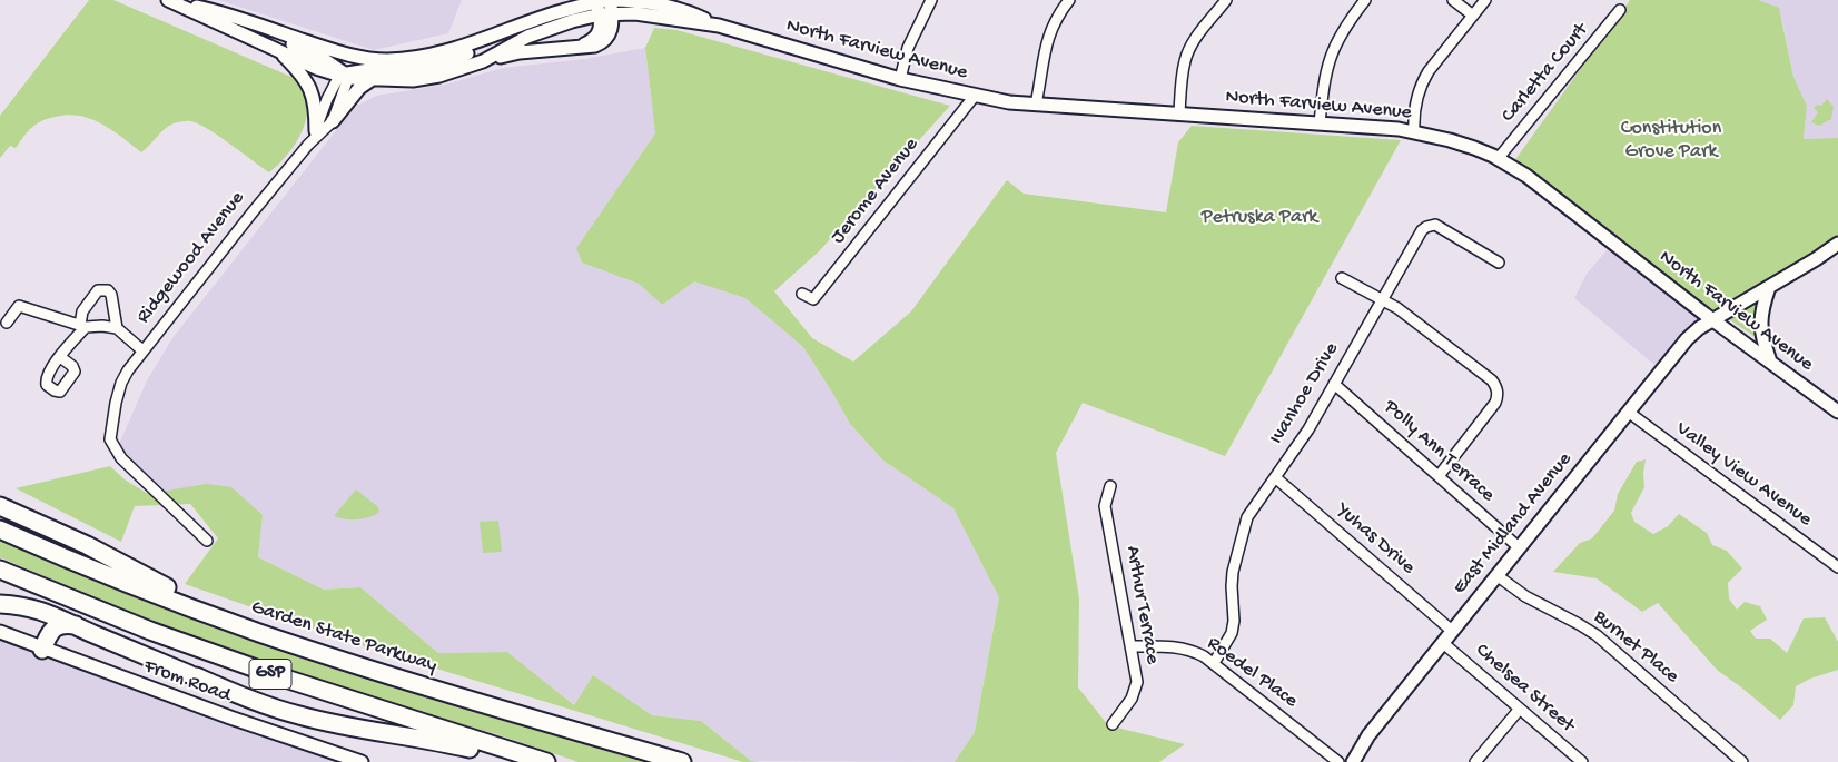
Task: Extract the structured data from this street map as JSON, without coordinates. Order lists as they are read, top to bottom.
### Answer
{
  "streets": {
    "highway": ["Garden State Parkway", "GSP"],
    "street": [
      "North Farview Avenue",
      "Carletta Court",
      "Jerome Avenue",
      "Ridgewood Avenue",
      "Ivanhoe Drive",
      "Polly Ann Terrace",
      "Valley View Avenue",
      "East Midland Avenue",
      "Yuhas Drive",
      "Arthur Terrace",
      "Burnet Place",
      "Roedel Place",
      "From Road",
      "Chelsea Street"
    ]
  },
  "crossings": [
    ["North Farview Avenue", "Carletta Court"],
    ["North Farview Avenue", "Jerome Avenue"],
    ["North Farview Avenue", "Ridgewood Avenue"],
    ["North Farview Avenue", "East Midland Avenue"],
    ["Ivanhoe Drive", "Polly Ann Terrace"],
    ["Ivanhoe Drive", "Yuhas Drive"],
    ["Ivanhoe Drive", "Roedel Place"],
    ["Polly Ann Terrace", "East Midland Avenue"],
    ["Valley View Avenue", "East Midland Avenue"],
    ["East Midland Avenue", "Yuhas Drive"],
    ["East Midland Avenue", "Burnet Place"],
    ["East Midland Avenue", "Chelsea Street"],
    ["Arthur Terrace", "Roedel Place"]
  ],
  "parks": ["Constitution Grove Park", "Petruska Park"]
}
